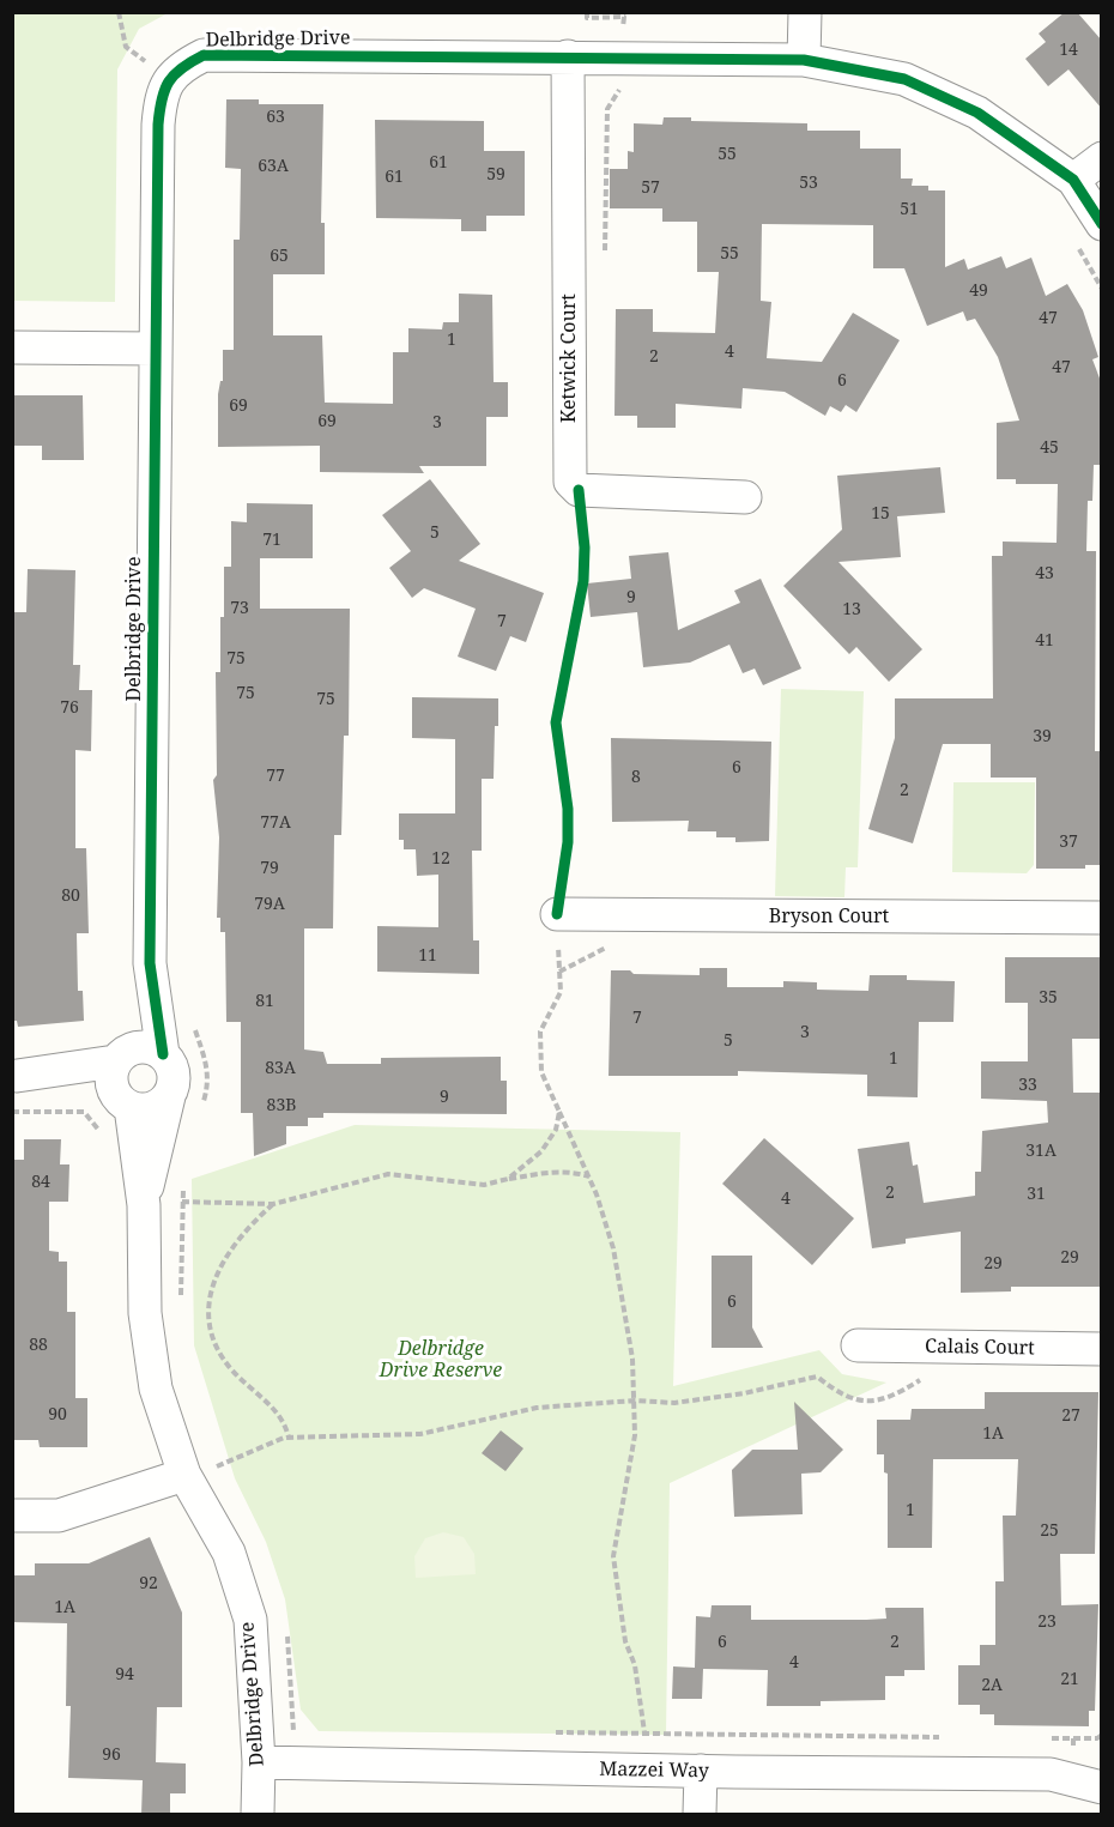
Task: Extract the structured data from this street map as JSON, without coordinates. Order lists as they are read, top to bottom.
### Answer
{
  "streets": {
    "street": [
      "Delbridge Drive",
      "Ketwick Court",
      "Bryson Court",
      "Calais Court",
      "Mazzei Way"
    ]
  },
  "crossings": [
    ["Delbridge Drive", "Ketwick Court"],
    ["Delbridge Drive", "Mazzei Way"]
  ],
  "parks": ["Delbridge Drive Reserve"],
  "house_numbers": [
    "14",
    "63",
    "55",
    "61",
    "63A",
    "59",
    "61",
    "53",
    "57",
    "51",
    "55",
    "65",
    "49",
    "47",
    "1",
    "4",
    "2",
    "47",
    "6",
    "69",
    "69",
    "3",
    "45",
    "15",
    "5",
    "71",
    "43",
    "9",
    "73",
    "13",
    "7",
    "41",
    "75",
    "75",
    "75",
    "76",
    "39",
    "6",
    "77",
    "8",
    "2",
    "77A",
    "37",
    "12",
    "79",
    "80",
    "79A",
    "11",
    "35",
    "81",
    "7",
    "3",
    "5",
    "1",
    "83A",
    "33",
    "9",
    "83B",
    "31A",
    "84",
    "2",
    "31",
    "4",
    "29",
    "29",
    "6",
    "88",
    "90",
    "27",
    "1A",
    "1",
    "25",
    "92",
    "1A",
    "23",
    "6",
    "2",
    "4",
    "94",
    "21",
    "2A",
    "96"
  ]
}
